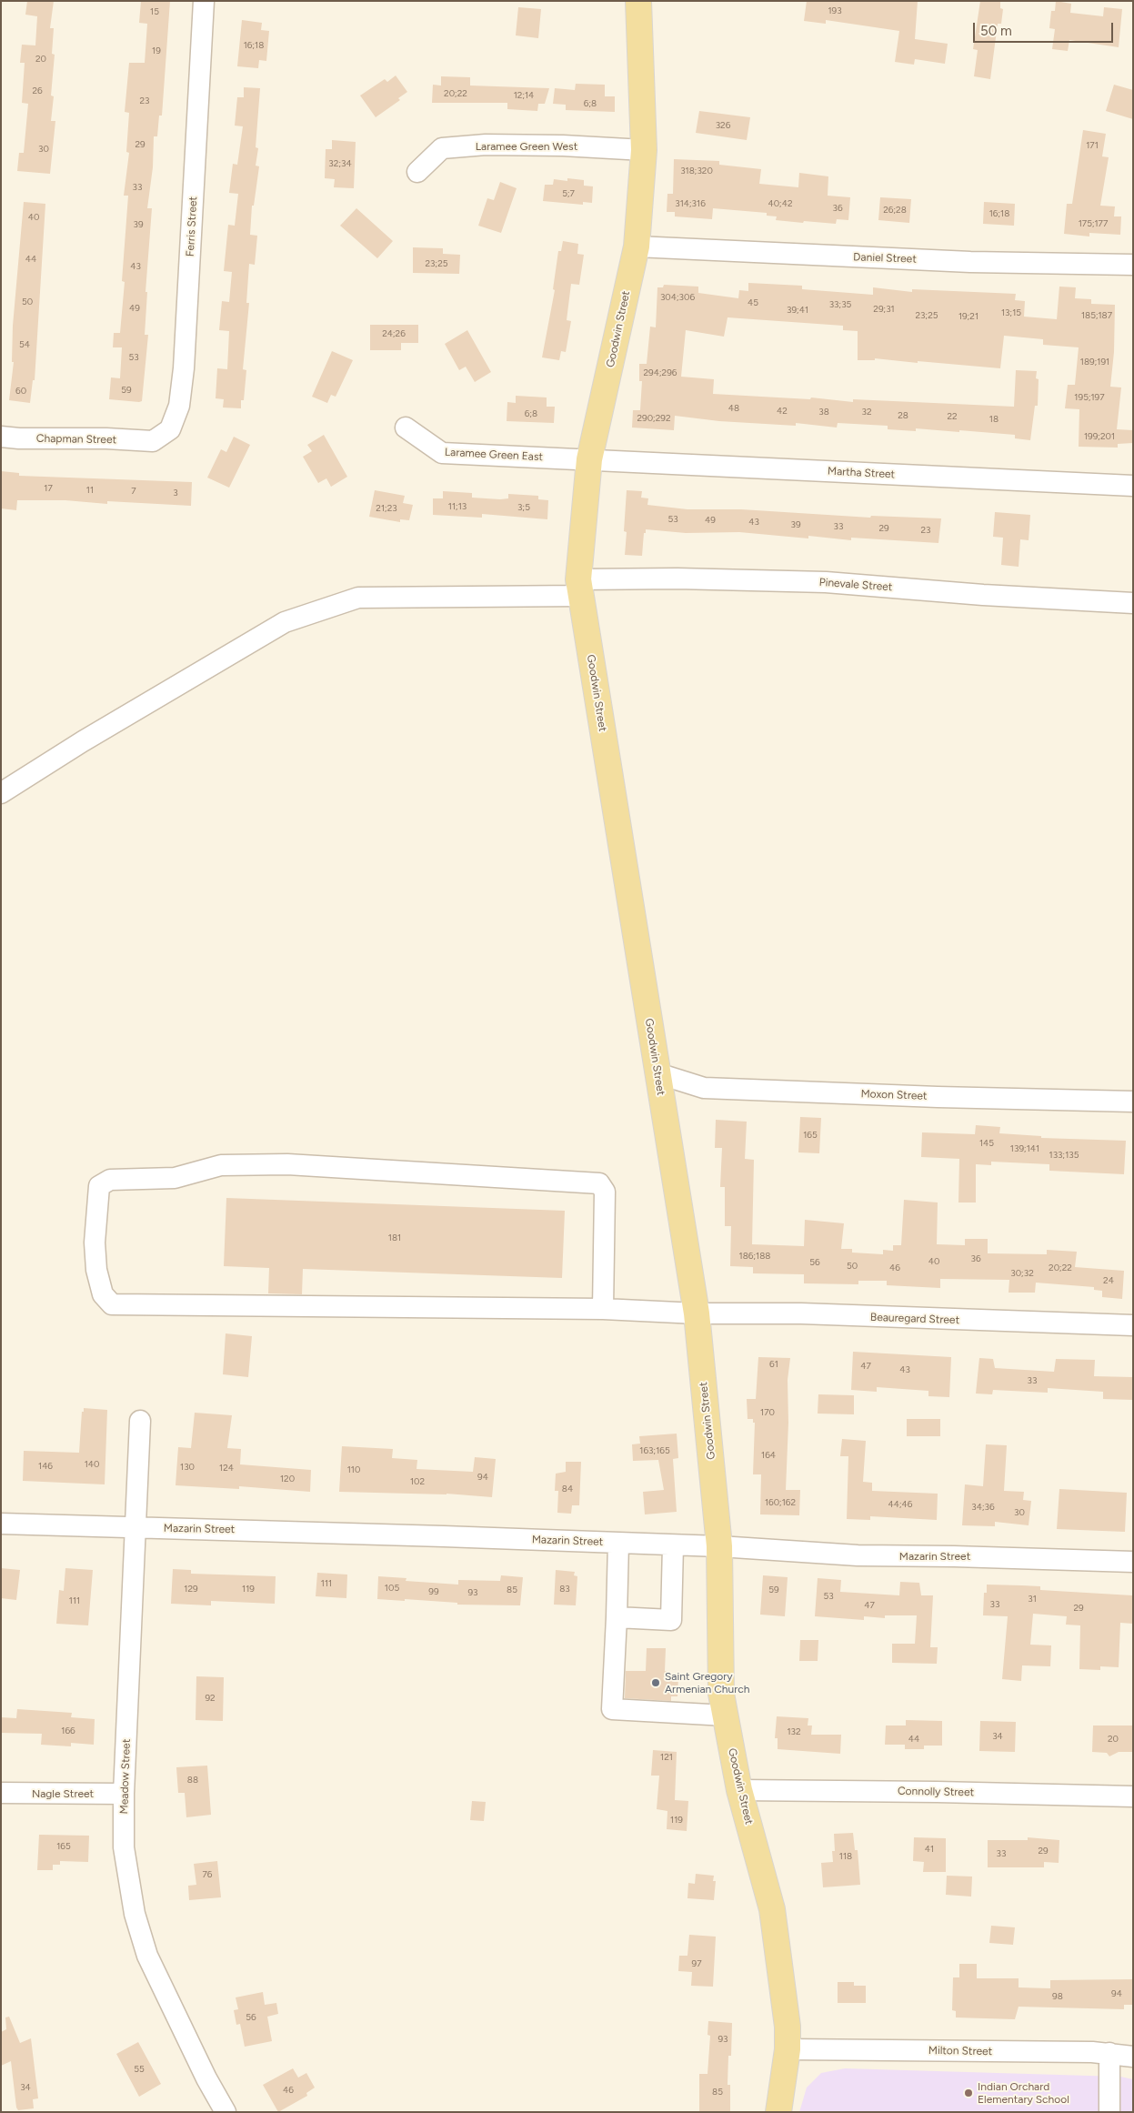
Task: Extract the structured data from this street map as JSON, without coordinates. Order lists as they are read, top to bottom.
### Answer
{
  "streets": {
    "main road": ["Goodwin Street"],
    "street": [
      "Laramee Green West",
      "Ferris Street",
      "Daniel Street",
      "Chapman Street",
      "Laramee Green East",
      "Martha Street",
      "Pinevale Street",
      "Moxon Street",
      "Beauregard Street",
      "Mazarin Street",
      "Meadow Street",
      "Connolly Street",
      "Nagle Street",
      "Milton Street"
    ]
  },
  "crossings": [
    ["Laramee Green West", "Goodwin Street"],
    ["Ferris Street", "Chapman Street"],
    ["Daniel Street", "Goodwin Street"],
    ["Goodwin Street", "Laramee Green East"],
    ["Goodwin Street", "Martha Street"],
    ["Goodwin Street", "Pinevale Street"],
    ["Goodwin Street", "Moxon Street"],
    ["Goodwin Street", "Beauregard Street"],
    ["Goodwin Street", "Mazarin Street"],
    ["Goodwin Street", "Connolly Street"],
    ["Goodwin Street", "Milton Street"],
    ["Laramee Green East", "Martha Street"],
    ["Mazarin Street", "Meadow Street"],
    ["Meadow Street", "Nagle Street"]
  ],
  "places": ["Saint Gregory Armenian Church", "Indian Orchard Elementary School"],
  "house_numbers": [
    "193",
    "15",
    "16;18",
    "19",
    "20",
    "26",
    "20;22",
    "12;14",
    "23",
    "6;8",
    "326",
    "29",
    "171",
    "30",
    "32;34",
    "318;320",
    "33",
    "5;7",
    "314;316",
    "40;42",
    "36",
    "26;28",
    "16;18",
    "40",
    "175;177",
    "39",
    "44",
    "23;25",
    "43",
    "304;306",
    "50",
    "45",
    "33;35",
    "49",
    "29;31",
    "39;41",
    "13;15",
    "23;25",
    "185;187",
    "19;21",
    "24;26",
    "54",
    "53",
    "189;191",
    "294;296",
    "59",
    "60",
    "195;197",
    "48",
    "42",
    "38",
    "32",
    "6;8",
    "28",
    "22",
    "290;292",
    "18",
    "199;201",
    "17",
    "11",
    "7",
    "3",
    "11;13",
    "3;5",
    "21;23",
    "53",
    "49",
    "43",
    "39",
    "33",
    "29",
    "23",
    "165",
    "145",
    "139;141",
    "133;135",
    "181",
    "186;188",
    "36",
    "40",
    "56",
    "50",
    "46",
    "20;22",
    "30;32",
    "24",
    "61",
    "47",
    "43",
    "33",
    "170",
    "163;165",
    "164",
    "140",
    "146",
    "130",
    "124",
    "110",
    "94",
    "120",
    "102",
    "84",
    "160;162",
    "44;46",
    "34;36",
    "30",
    "111",
    "105",
    "129",
    "119",
    "83",
    "85",
    "59",
    "99",
    "93",
    "53",
    "31",
    "111",
    "33",
    "47",
    "29",
    "92",
    "166",
    "132",
    "34",
    "44",
    "20",
    "121",
    "88",
    "119",
    "165",
    "41",
    "29",
    "33",
    "118",
    "76",
    "97",
    "94",
    "98",
    "56",
    "93",
    "55",
    "34",
    "46",
    "85"
  ],
  "scale_bar": "50 m"
}
